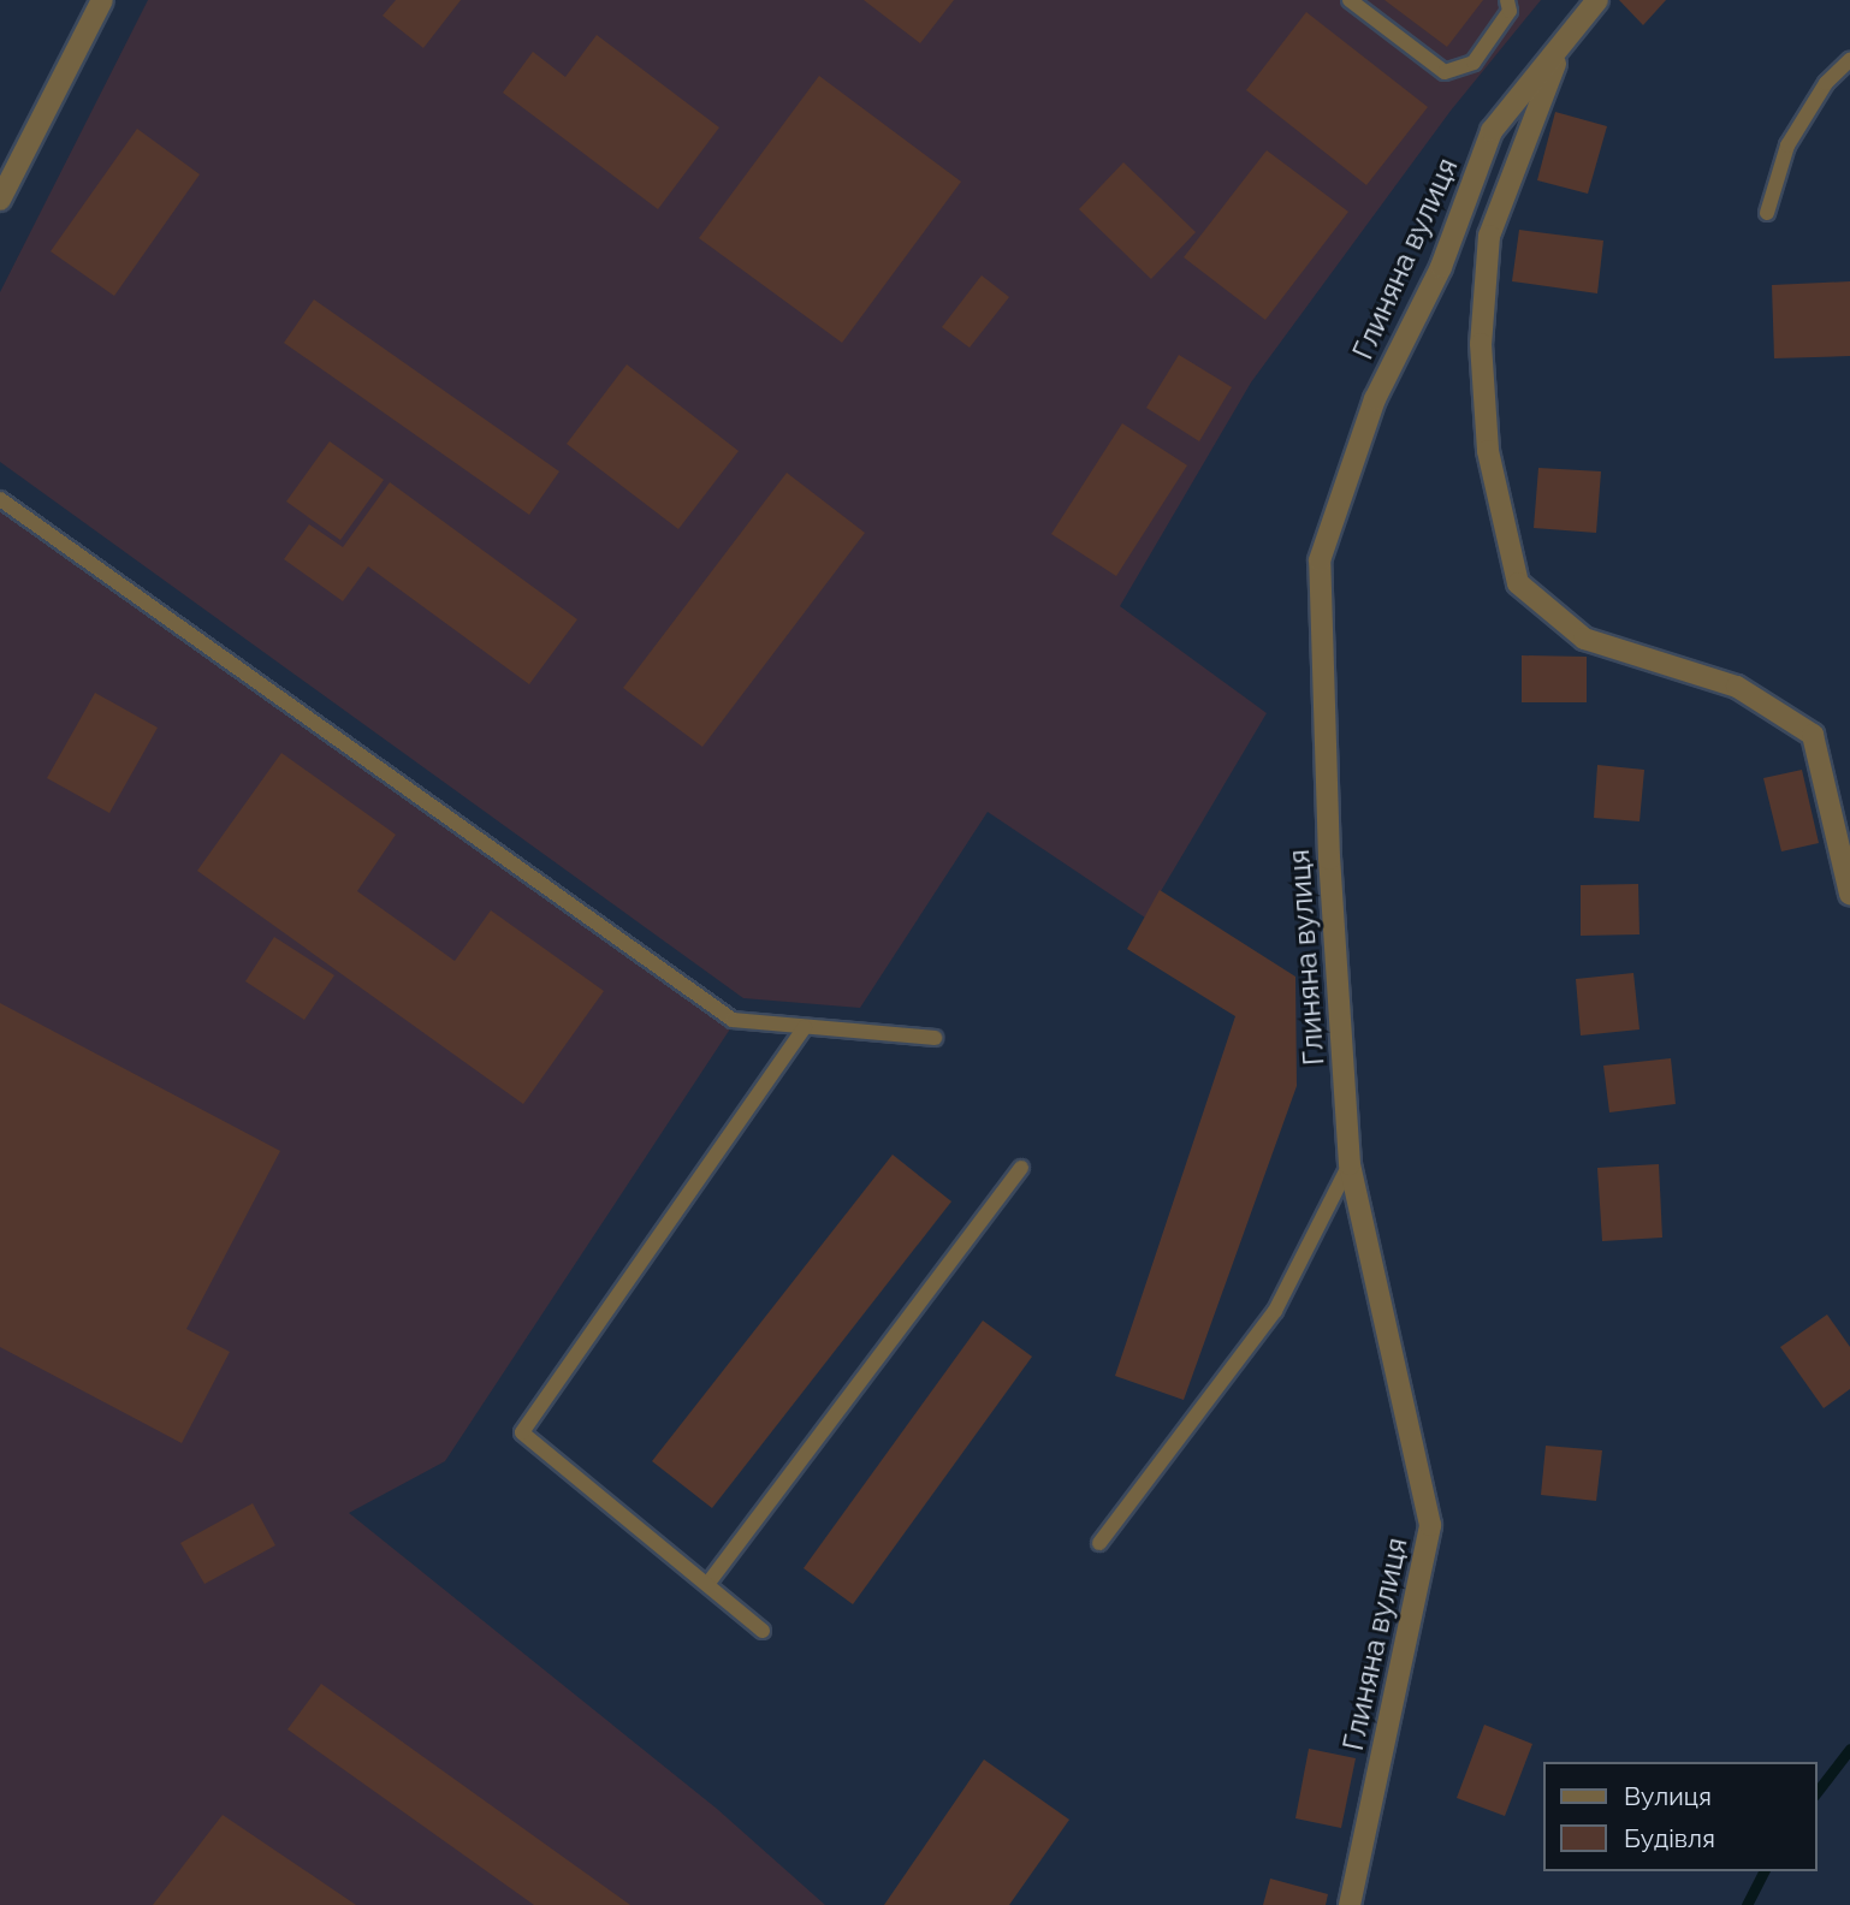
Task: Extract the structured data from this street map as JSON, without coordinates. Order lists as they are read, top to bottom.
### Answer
{
  "streets": {
    "street": ["Глиняна вулиця"]
  },
  "legend": ["Вулиця", "Будівля"]
}
